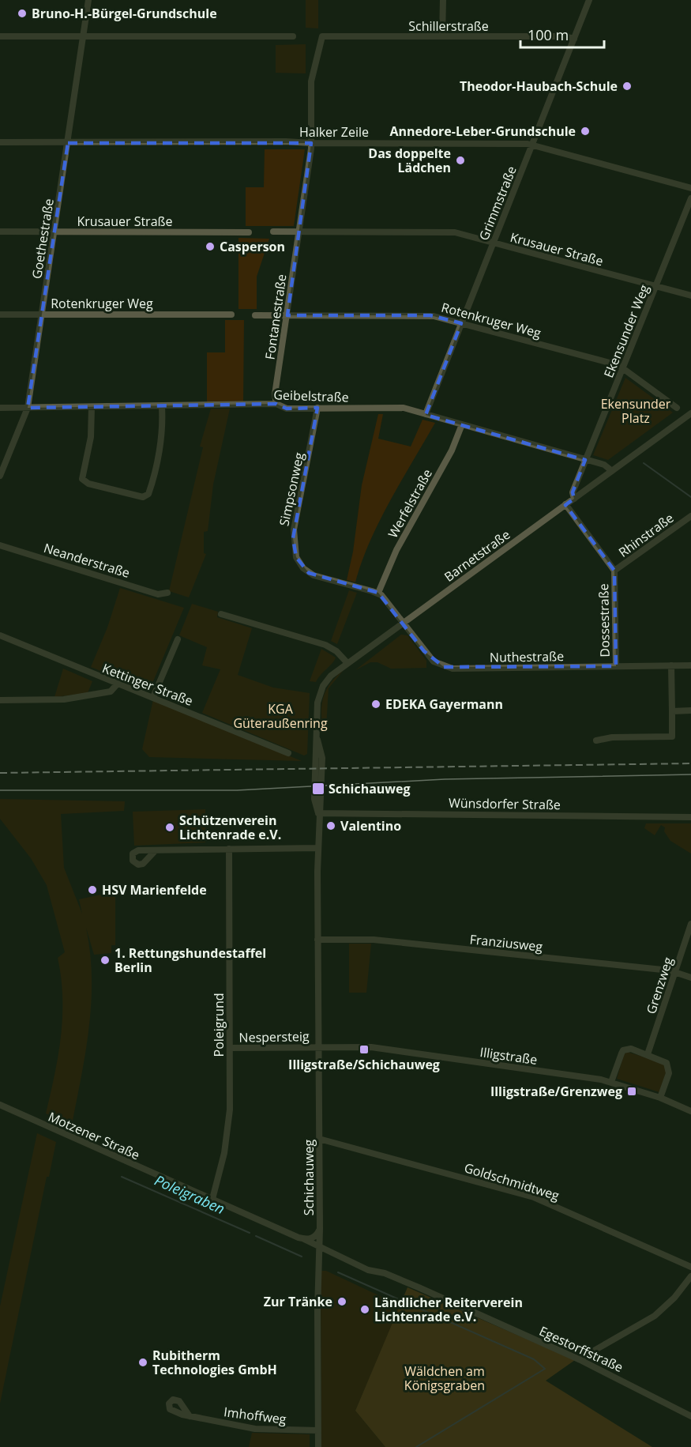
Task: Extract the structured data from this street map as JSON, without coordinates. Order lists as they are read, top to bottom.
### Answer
{
  "streets": {
    "street": [
      "Schillerstraße",
      "Halker Zeile",
      "Grimmstraße",
      "Krusauer Straße",
      "Goethestraße",
      "Rotenkruger Weg",
      "Fontanestraße",
      "Ekensunder Weg",
      "Geibelstraße",
      "Simpsonweg",
      "Werfelstraße",
      "Rhinstraße",
      "Barnetstraße",
      "Neanderstraße",
      "Dossestraße",
      "Nuthestraße",
      "Kettinger Straße",
      "Wünsdorfer Straße",
      "Franziusweg",
      "Grenzweg",
      "Poleigrund",
      "Nespersteig",
      "Illigstraße",
      "Motzener Straße",
      "Schichauweg",
      "Goldschmidtweg",
      "Egestorffstraße",
      "Imhoffweg"
    ]
  },
  "crossings": [
    ["Schillerstraße", "Grimmstraße"],
    ["Schillerstraße", "Fontanestraße"],
    ["Halker Zeile", "Grimmstraße"],
    ["Halker Zeile", "Goethestraße"],
    ["Halker Zeile", "Fontanestraße"],
    ["Grimmstraße", "Krusauer Straße"],
    ["Grimmstraße", "Rotenkruger Weg"],
    ["Grimmstraße", "Geibelstraße"],
    ["Krusauer Straße", "Goethestraße"],
    ["Krusauer Straße", "Fontanestraße"],
    ["Krusauer Straße", "Ekensunder Weg"],
    ["Goethestraße", "Rotenkruger Weg"],
    ["Goethestraße", "Geibelstraße"],
    ["Rotenkruger Weg", "Fontanestraße"],
    ["Rotenkruger Weg", "Ekensunder Weg"],
    ["Fontanestraße", "Geibelstraße"],
    ["Ekensunder Weg", "Geibelstraße"],
    ["Ekensunder Weg", "Barnetstraße"],
    ["Geibelstraße", "Simpsonweg"],
    ["Geibelstraße", "Werfelstraße"],
    ["Geibelstraße", "Barnetstraße"],
    ["Simpsonweg", "Werfelstraße"],
    ["Rhinstraße", "Dossestraße"],
    ["Barnetstraße", "Dossestraße"],
    ["Barnetstraße", "Nuthestraße"],
    ["Barnetstraße", "Wünsdorfer Straße"],
    ["Barnetstraße", "Schichauweg"],
    ["Dossestraße", "Nuthestraße"],
    ["Wünsdorfer Straße", "Schichauweg"],
    ["Franziusweg", "Grenzweg"],
    ["Franziusweg", "Schichauweg"],
    ["Poleigrund", "Nespersteig"],
    ["Poleigrund", "Motzener Straße"],
    ["Nespersteig", "Illigstraße"],
    ["Nespersteig", "Schichauweg"],
    ["Illigstraße", "Schichauweg"],
    ["Motzener Straße", "Schichauweg"],
    ["Motzener Straße", "Egestorffstraße"],
    ["Schichauweg", "Goldschmidtweg"],
    ["Schichauweg", "Egestorffstraße"],
    ["Schichauweg", "Imhoffweg"]
  ],
  "water": ["Poleigraben"],
  "parks": ["Ekensunder Platz", "KGA Güteraußenring", "Wäldchen am Königsgraben"],
  "places": {
    "other": [
      "Bruno-H.-Bürgel-Grundschule",
      "Theodor-Haubach-Schule",
      "Annedore-Leber-Grundschule",
      "Das doppelte Lädchen",
      "Casperson",
      "EDEKA Gayermann",
      "Valentino",
      "Schützenverein Lichtenrade e.V.",
      "HSV Marienfelde",
      "1. Rettungshundestaffel Berlin",
      "Zur Tränke",
      "Ländlicher Reiterverein Lichtenrade e.V.",
      "Rubitherm Technologies GmbH"
    ],
    "transit": ["Schichauweg", "Illigstraße/Schichauweg", "Illigstraße/Grenzweg"]
  },
  "scale_bar": "100 m"
}
